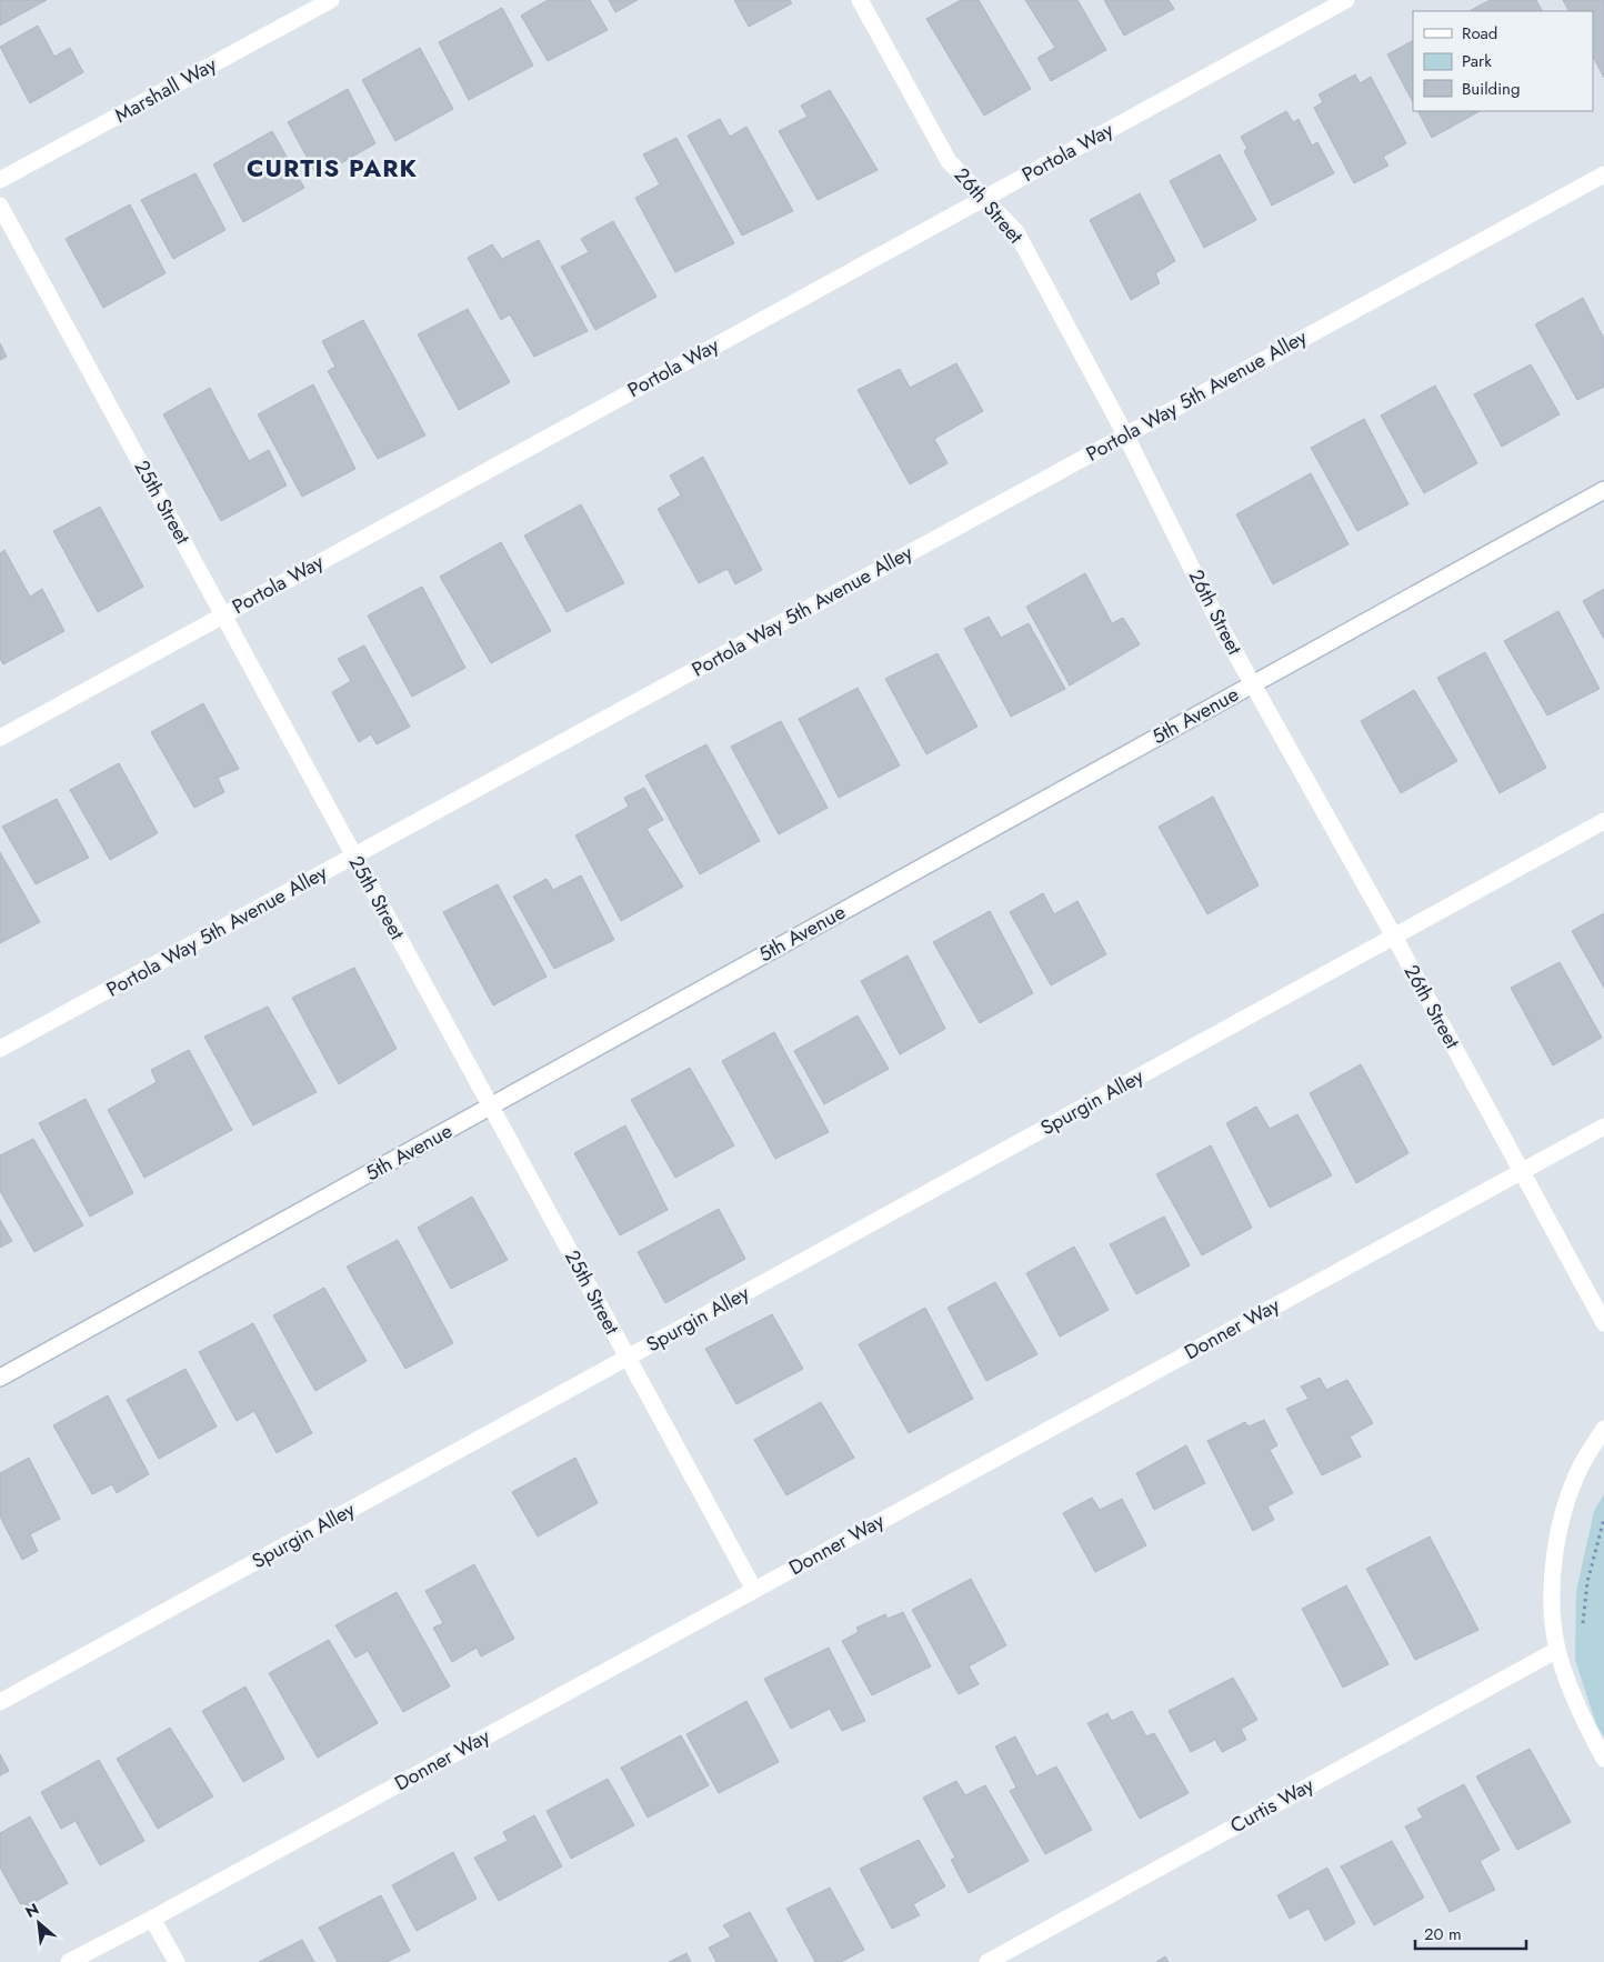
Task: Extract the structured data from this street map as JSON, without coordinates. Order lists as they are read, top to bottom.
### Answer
{
  "streets": {
    "street": [
      "Marshall Way",
      "Portola Way",
      "26th Street",
      "Portola Way 5th Avenue Alley",
      "25th Street",
      "5th Avenue",
      "Spurgin Alley",
      "Donner Way",
      "Curtis Way"
    ]
  },
  "crossings": [
    ["Portola Way", "26th Street"],
    ["Portola Way", "25th Street"],
    ["26th Street", "Portola Way 5th Avenue Alley"],
    ["26th Street", "5th Avenue"],
    ["26th Street", "Spurgin Alley"],
    ["26th Street", "Donner Way"],
    ["Portola Way 5th Avenue Alley", "25th Street"],
    ["25th Street", "5th Avenue"],
    ["25th Street", "Spurgin Alley"],
    ["25th Street", "Donner Way"]
  ],
  "districts": ["CURTIS PARK"],
  "legend": ["Road", "Park", "Building"],
  "scale_bar": "20 m",
  "north": "top left"
}
